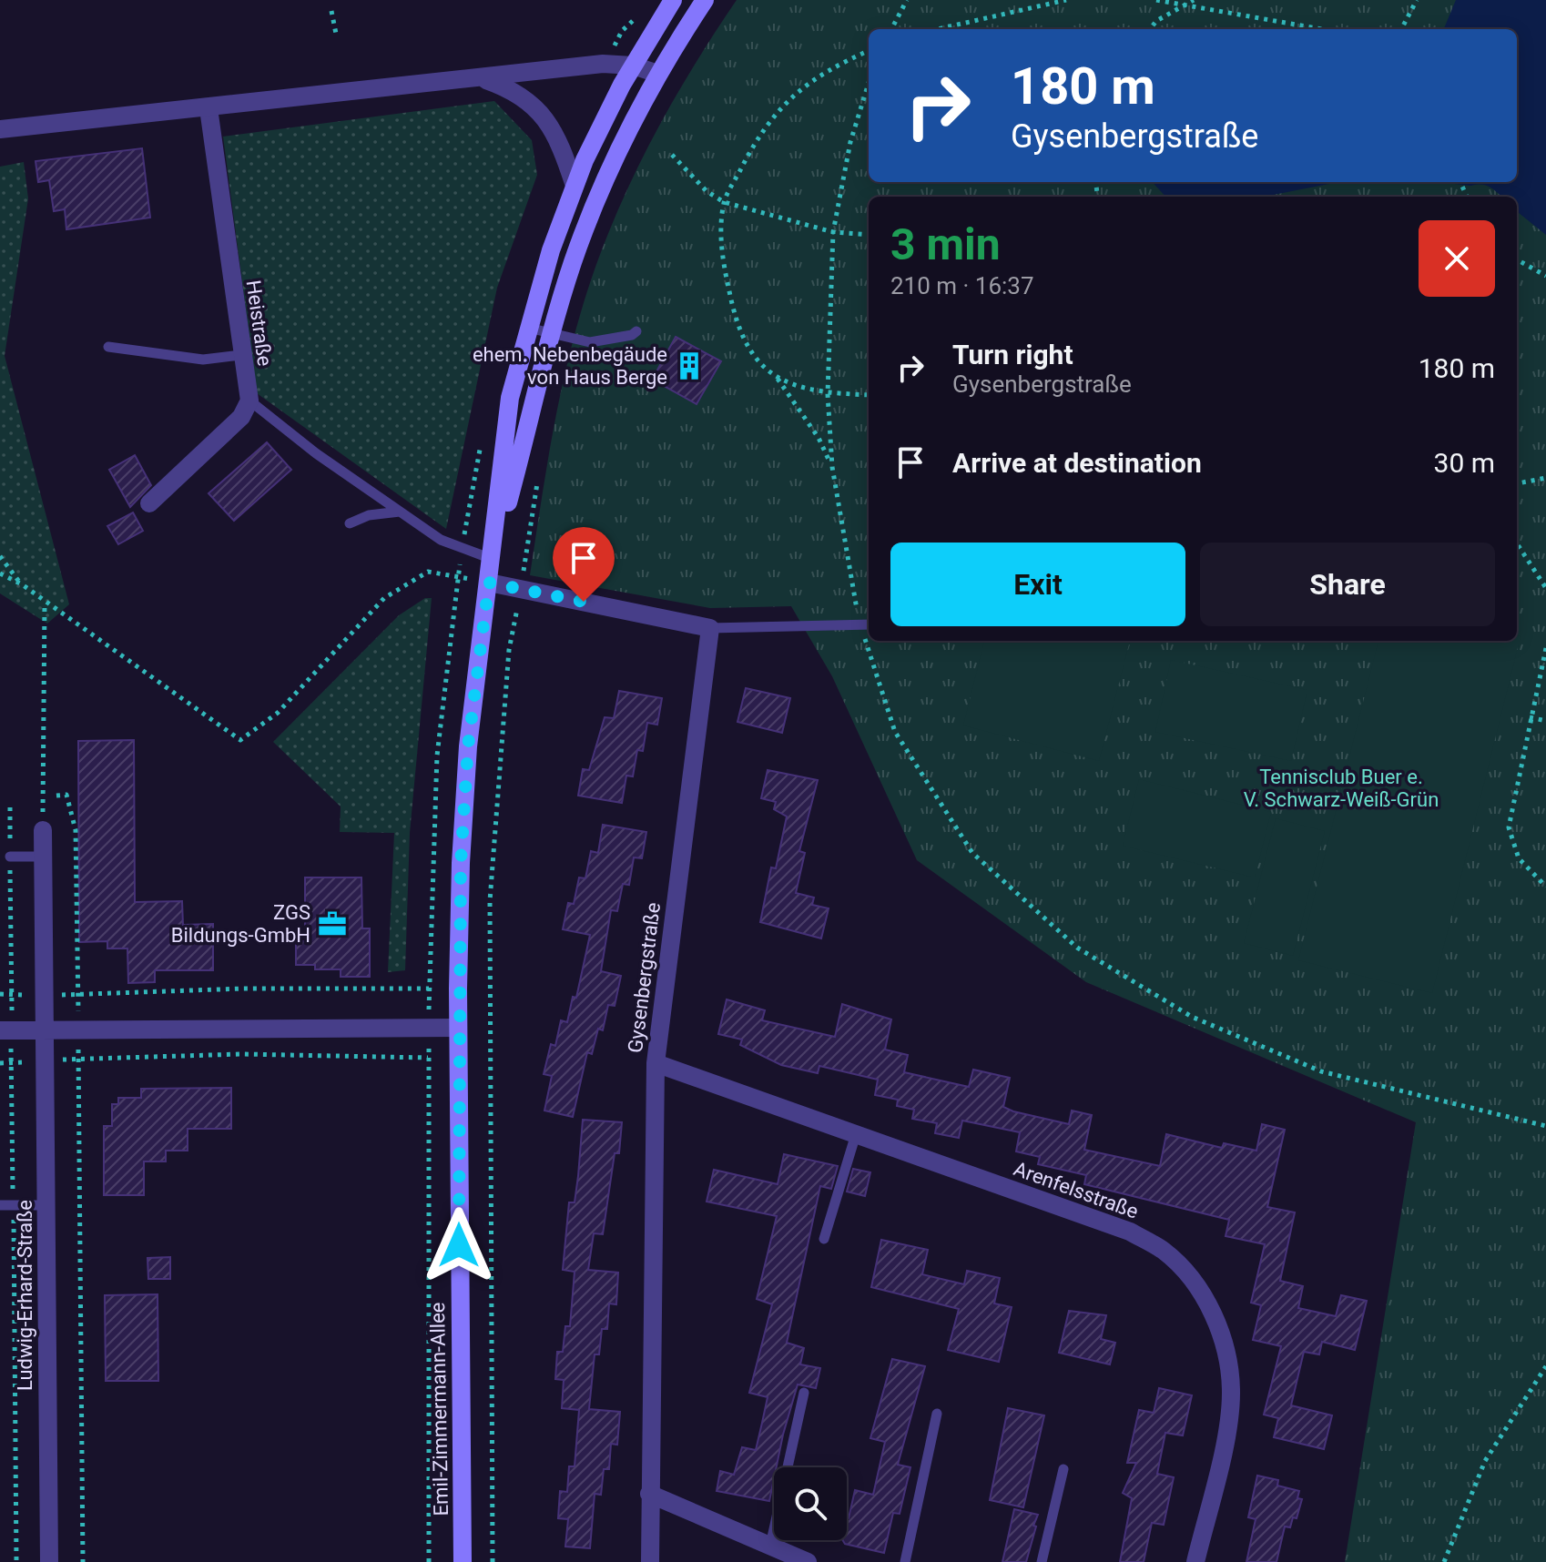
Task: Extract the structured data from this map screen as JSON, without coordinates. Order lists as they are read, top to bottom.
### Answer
{
  "streets": {
    "main road": ["Emil-Zimmermann-Allee"],
    "street": [
      "Heistraße",
      "Gysenbergstraße",
      "Arenfelsstraße",
      "Ludwig-Erhard-Straße"
    ]
  },
  "crossings": [
    ["Gysenbergstraße", "Arenfelsstraße"]
  ],
  "parks": ["Tennisclub Buer e. V. Schwarz-Weiß-Grün"],
  "places": {
    "building": ["ehem. Nebenbegäude von Haus Berge"],
    "office": ["ZGS Bildungs-GmbH"]
  },
  "page": {
    "turn": ["180 m", "Gysenbergstraße"],
    "heading": ["3 min", "210 m · 16:37"],
    "list": [
      {
        "name": "Turn right",
        "note": "Gysenbergstraße",
        "value": "180 m"
      },
      {
        "name": "Arrive at destination",
        "value": "30 m"
      }
    ],
    "buttons": ["Exit", "Share"]
  }
}
